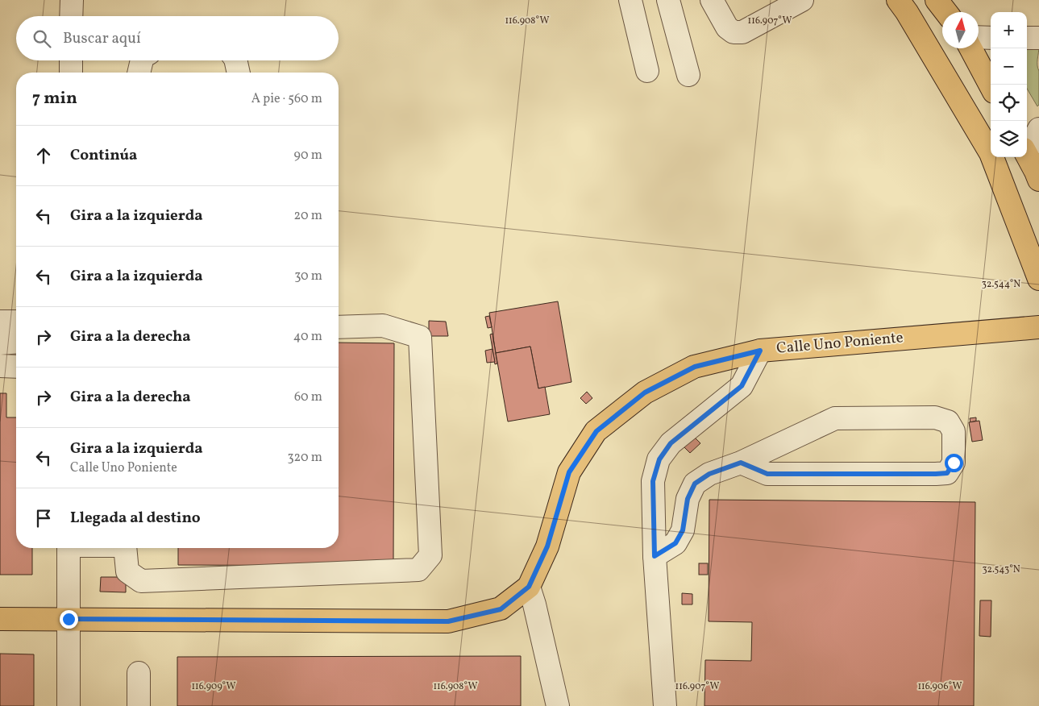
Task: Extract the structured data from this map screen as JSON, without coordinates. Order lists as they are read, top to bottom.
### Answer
{
  "streets": {
    "main road": ["Calle Uno Poniente"]
  },
  "north": "top",
  "page": {
    "map_buttons": ["+", "−"],
    "search": "Buscar aquí",
    "heading": ["7 min", "A pie · 560 m"],
    "list": [
      ["Continúa", "90 m"],
      ["Gira a la izquierda", "20 m"],
      ["Gira a la izquierda", "30 m"],
      ["Gira a la derecha", "40 m"],
      ["Gira a la derecha", "60 m"],
      ["Gira a la izquierda", "Calle Uno Poniente", "320 m"],
      "Llegada al destino"
    ]
  },
  "coordinates": [
    "116.908°W",
    "116.907°W",
    "32.544°N",
    "32.543°N",
    "116.909°W",
    "116.906°W"
  ]
}
